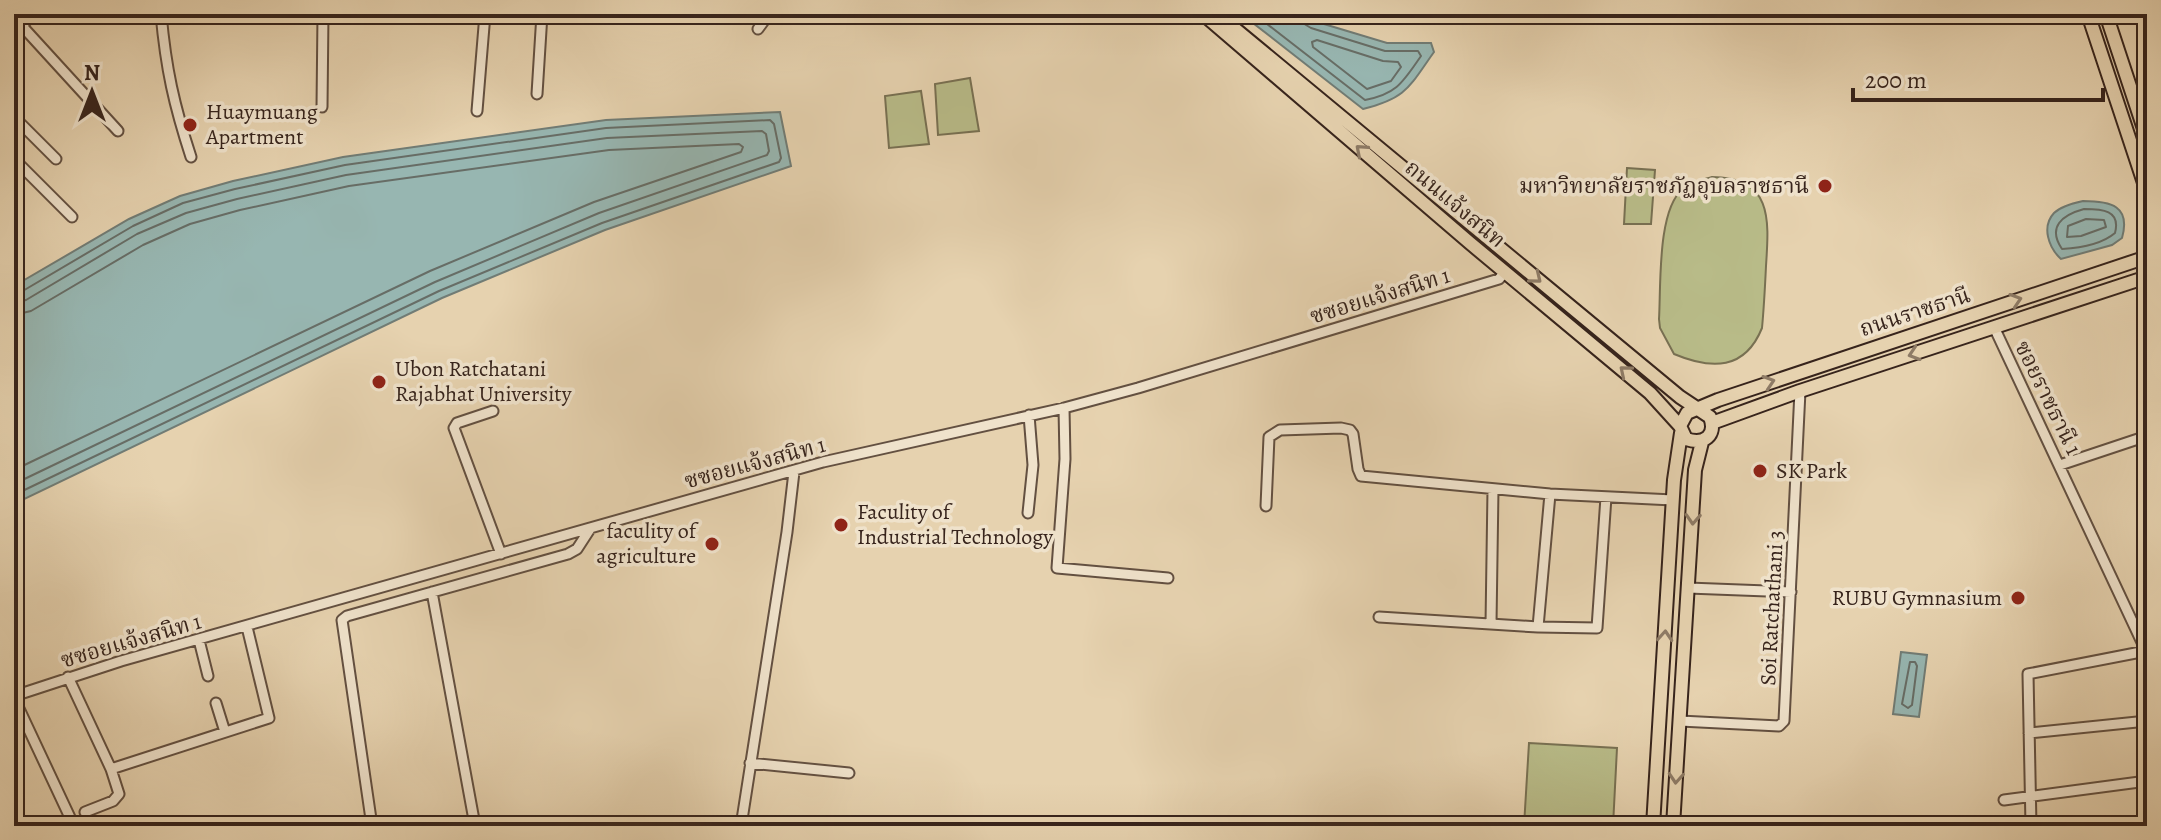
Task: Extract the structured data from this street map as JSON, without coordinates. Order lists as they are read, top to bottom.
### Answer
{
  "streets": {
    "main road": ["ถนนแจ้งสนิท", "ถนนราชธานี"],
    "street": ["ซซอยแจ้งสนิท 1", "ซอยราชธานี 1", "Soi Ratchathani 3"]
  },
  "crossings": [
    ["ถนนแจ้งสนิท", "ซซอยแจ้งสนิท 1"],
    ["ถนนแจ้งสนิท", "ถนนราชธานี"],
    ["ถนนราชธานี", "ซอยราชธานี 1"],
    ["ถนนราชธานี", "Soi Ratchathani 3"]
  ],
  "places": [
    "Huaymuang Apartment",
    "มหาวิทยาลัยราชภัฏอุบลราชธานี",
    "Ubon Ratchatani Rajabhat University",
    "SK Park",
    "Faculity of Industrial Technology",
    "faculity of agriculture",
    "RUBU Gymnasium"
  ],
  "scale_bar": "200 m",
  "north": "top"
}
